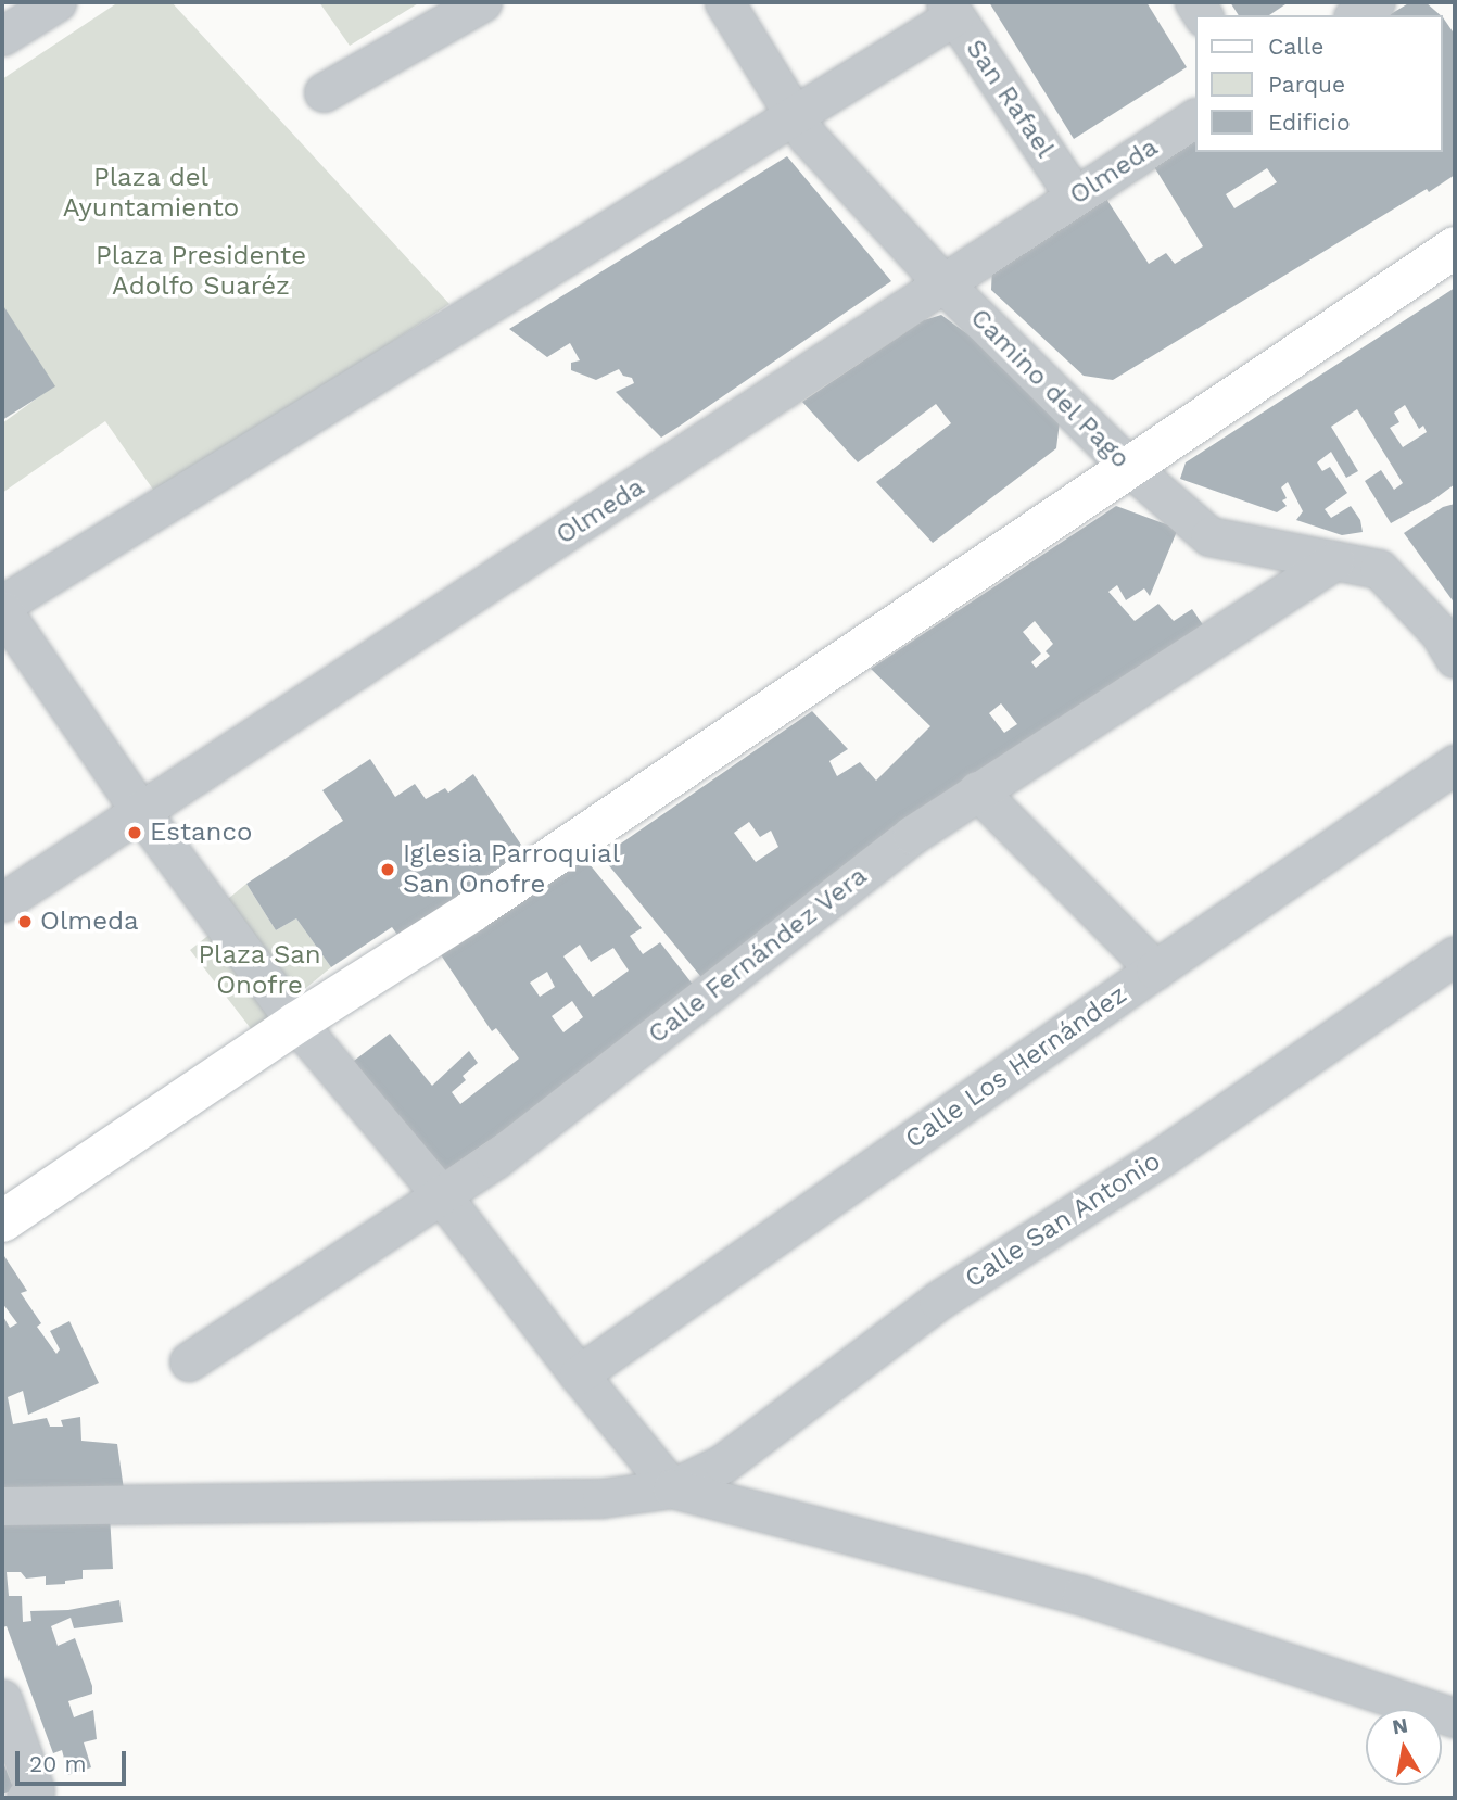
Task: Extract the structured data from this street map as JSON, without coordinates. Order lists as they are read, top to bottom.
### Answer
{
  "streets": {
    "street": [
      "San Rafael",
      "Olmeda",
      "Camino del Pago",
      "Calle Fernández Vera",
      "Calle Los Hernández",
      "Calle San Antonio"
    ]
  },
  "crossings": [
    ["San Rafael", "Olmeda"],
    ["Olmeda", "Camino del Pago"],
    ["Camino del Pago", "Calle Fernández Vera"]
  ],
  "parks": ["Plaza del Ayuntamiento", "Plaza Presidente Adolfo Suaréz", "Plaza San Onofre"],
  "places": ["Estanco", "Iglesia Parroquial San Onofre", "Olmeda"],
  "legend": ["Calle", "Parque", "Edificio"],
  "scale_bar": "20 m",
  "north": "top"
}
